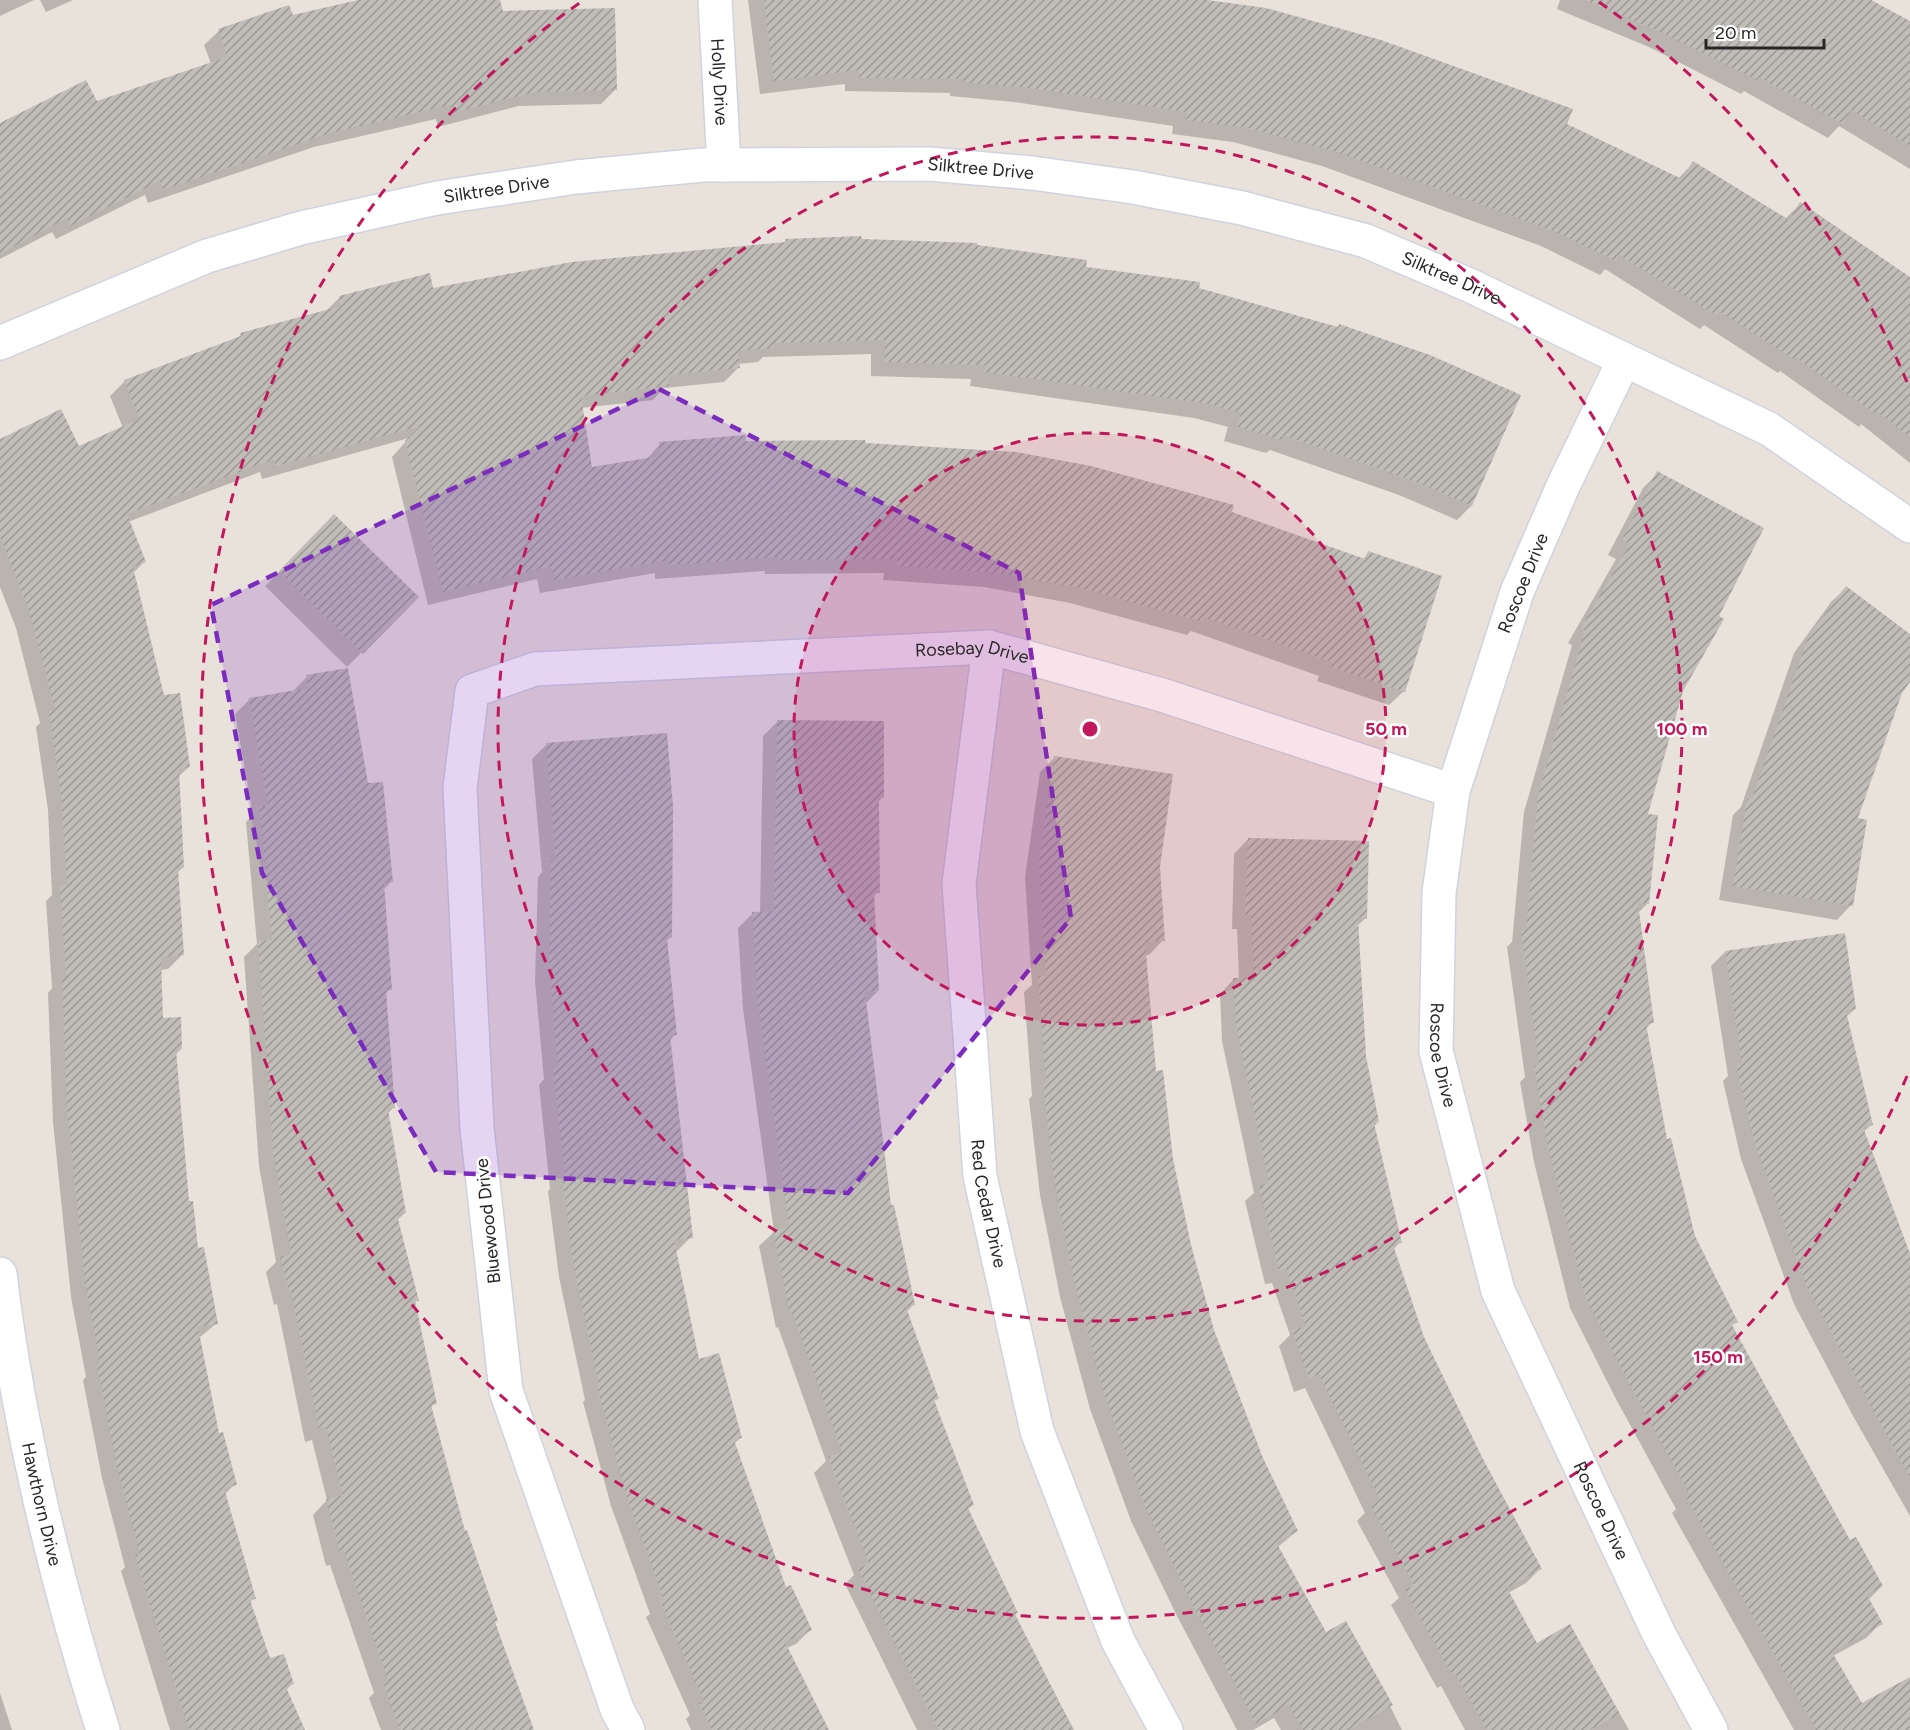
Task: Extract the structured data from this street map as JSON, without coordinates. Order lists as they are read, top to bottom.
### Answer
{
  "streets": {
    "street": [
      "Holly Drive",
      "Silktree Drive",
      "Roscoe Drive",
      "Rosebay Drive",
      "Red Cedar Drive",
      "Bluewood Drive",
      "Hawthorn Drive"
    ]
  },
  "crossings": [
    ["Holly Drive", "Silktree Drive"],
    ["Silktree Drive", "Roscoe Drive"],
    ["Roscoe Drive", "Rosebay Drive"],
    ["Rosebay Drive", "Red Cedar Drive"],
    ["Rosebay Drive", "Bluewood Drive"]
  ],
  "scale_bar": "20 m",
  "rings": ["50 m", "100 m", "150 m"]
}
